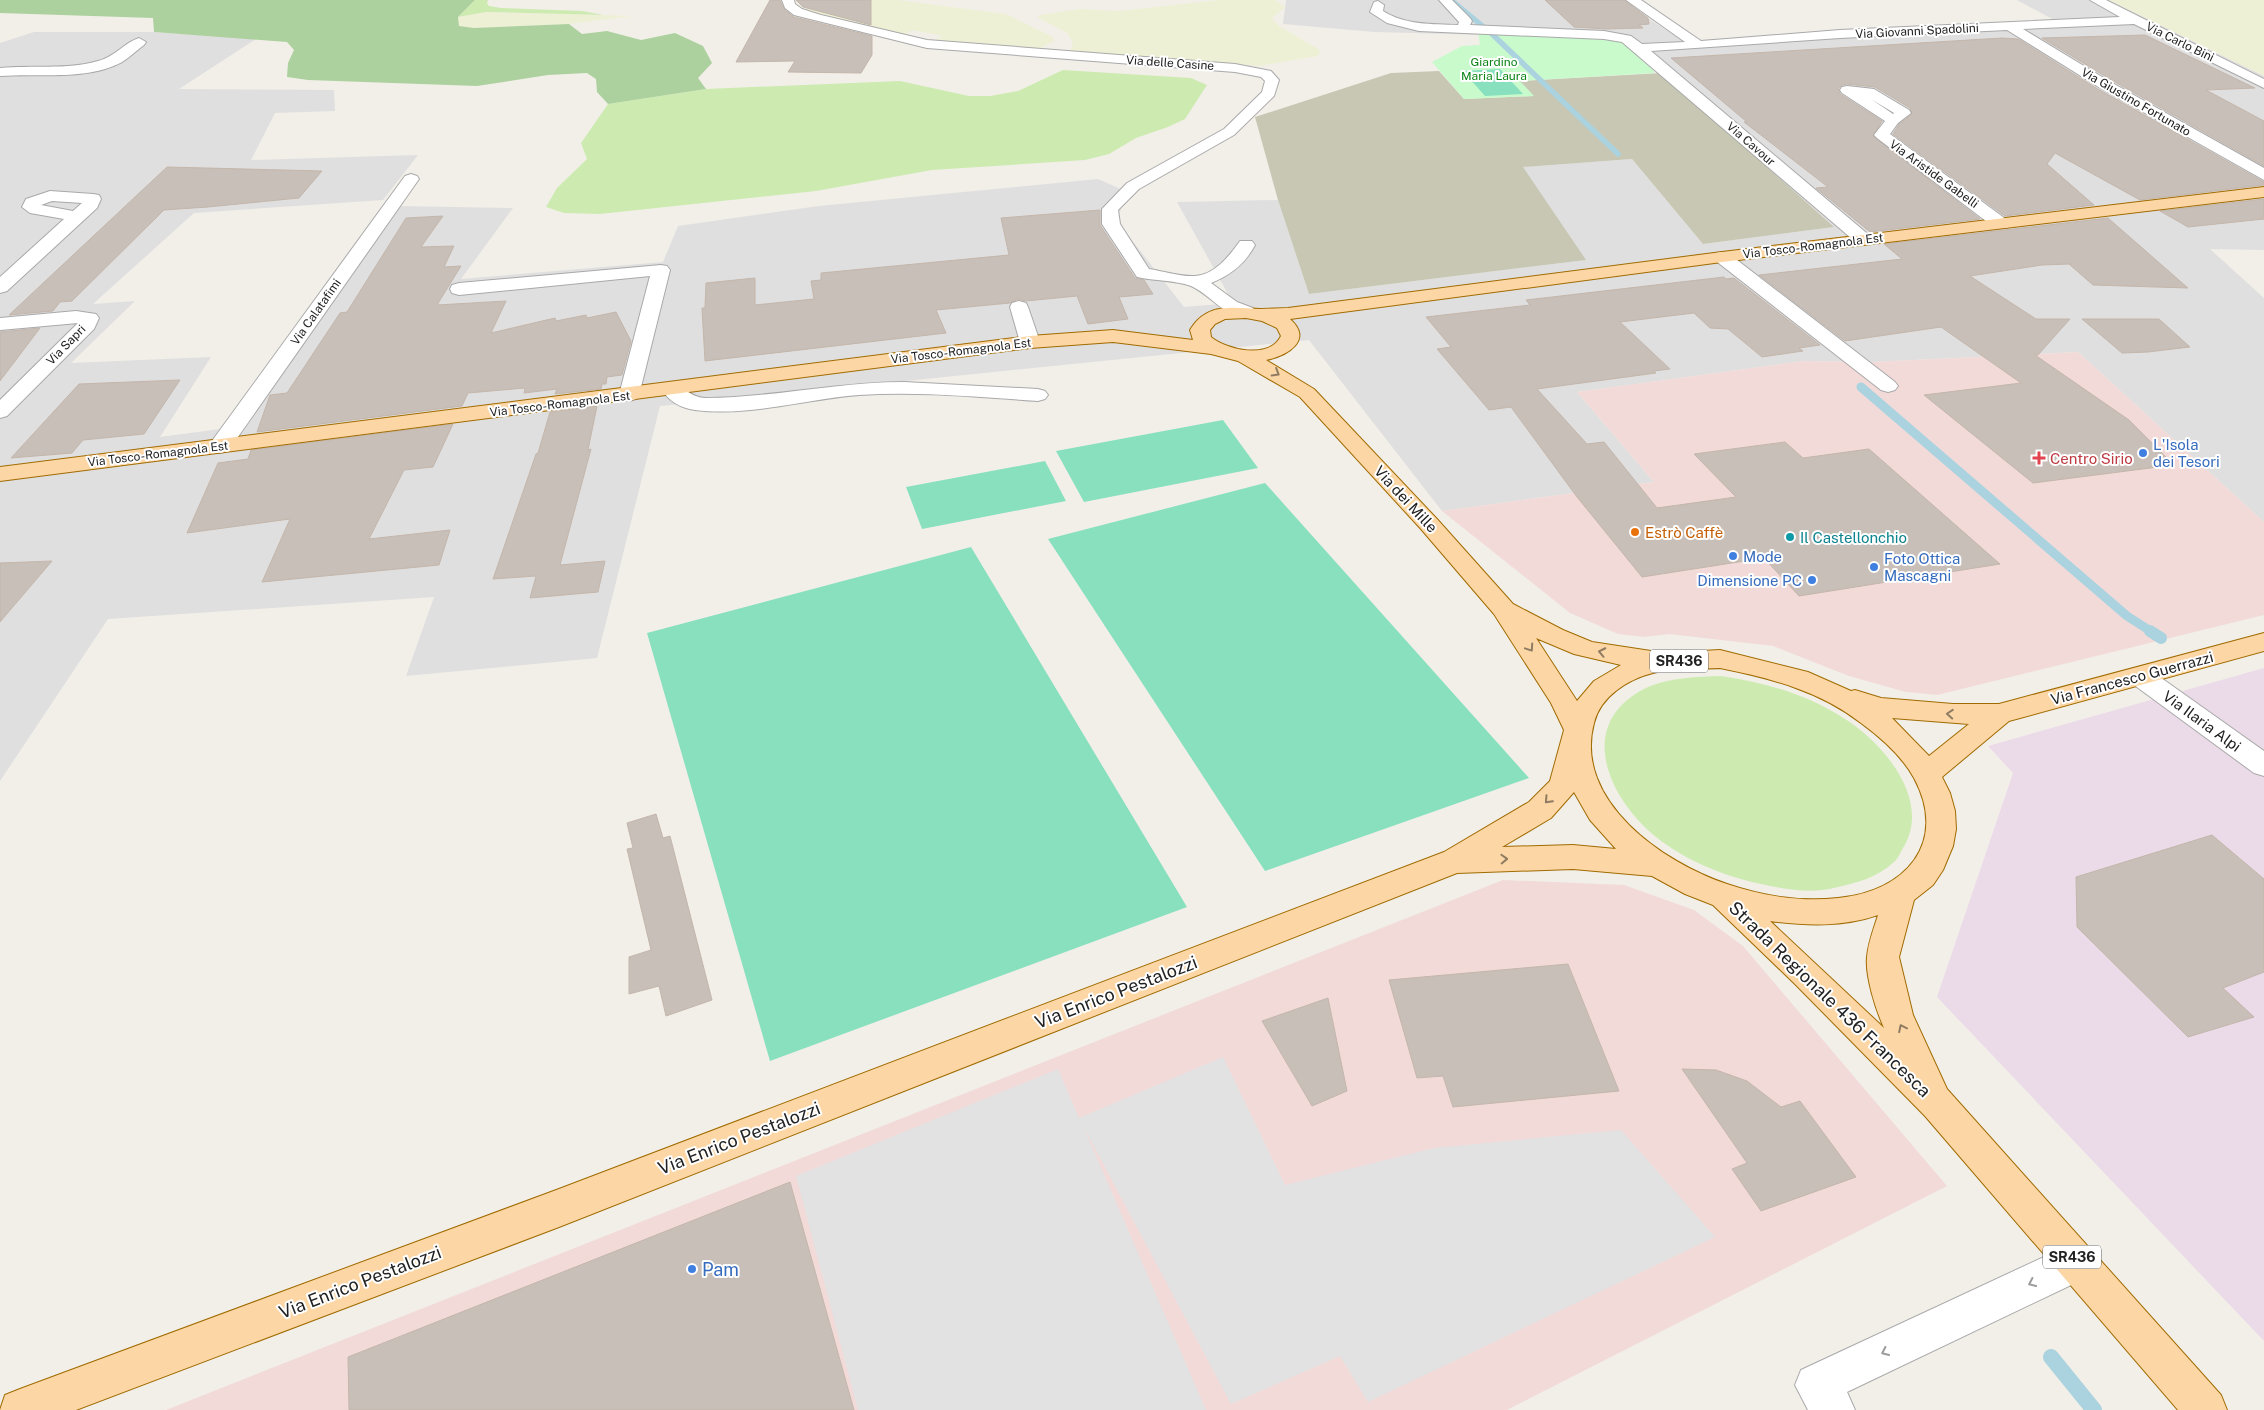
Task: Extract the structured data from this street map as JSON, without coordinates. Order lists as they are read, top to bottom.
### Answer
{
  "streets": {
    "main road": [
      "Via Tosco-Romagnola Est",
      "Via dei Mille",
      "SR436",
      "Via Francesco Guerrazzi",
      "Via Enrico Pestalozzi",
      "Strada Regionale 436 Francesca"
    ],
    "street": [
      "Via Giovanni Spadolini",
      "Via Carlo Bini",
      "Via delle Casine",
      "Via Giustino Fortunato",
      "Via Cavour",
      "Via Aristide Gabelli",
      "Via Calatafimi",
      "Via Sapri",
      "Via Ilaria Alpi"
    ]
  },
  "crossings": [
    ["Via Giovanni Spadolini", "Via Carlo Bini"],
    ["Via Giovanni Spadolini", "Via Giustino Fortunato"],
    ["Via Giovanni Spadolini", "Via Cavour"],
    ["Via Cavour", "Via Tosco-Romagnola Est"],
    ["Via Aristide Gabelli", "Via Tosco-Romagnola Est"],
    ["Via Tosco-Romagnola Est", "Via Calatafimi"],
    ["Via Tosco-Romagnola Est", "Via dei Mille"],
    ["Via dei Mille", "SR436"],
    ["Via dei Mille", "Via Enrico Pestalozzi"],
    ["SR436", "Via Francesco Guerrazzi"],
    ["SR436", "Via Enrico Pestalozzi"],
    ["SR436", "Strada Regionale 436 Francesca"],
    ["Via Francesco Guerrazzi", "Via Ilaria Alpi"]
  ],
  "parks": ["Giardino Maria Laura"],
  "places": {
    "other": [
      "L'Isola dei Tesori",
      "Estrò Caffè",
      "Il Castellonchio",
      "Mode",
      "Foto Ottica Mascagni",
      "Dimensione PC",
      "Pam"
    ],
    "health": ["Centro Sirio"]
  }
}
